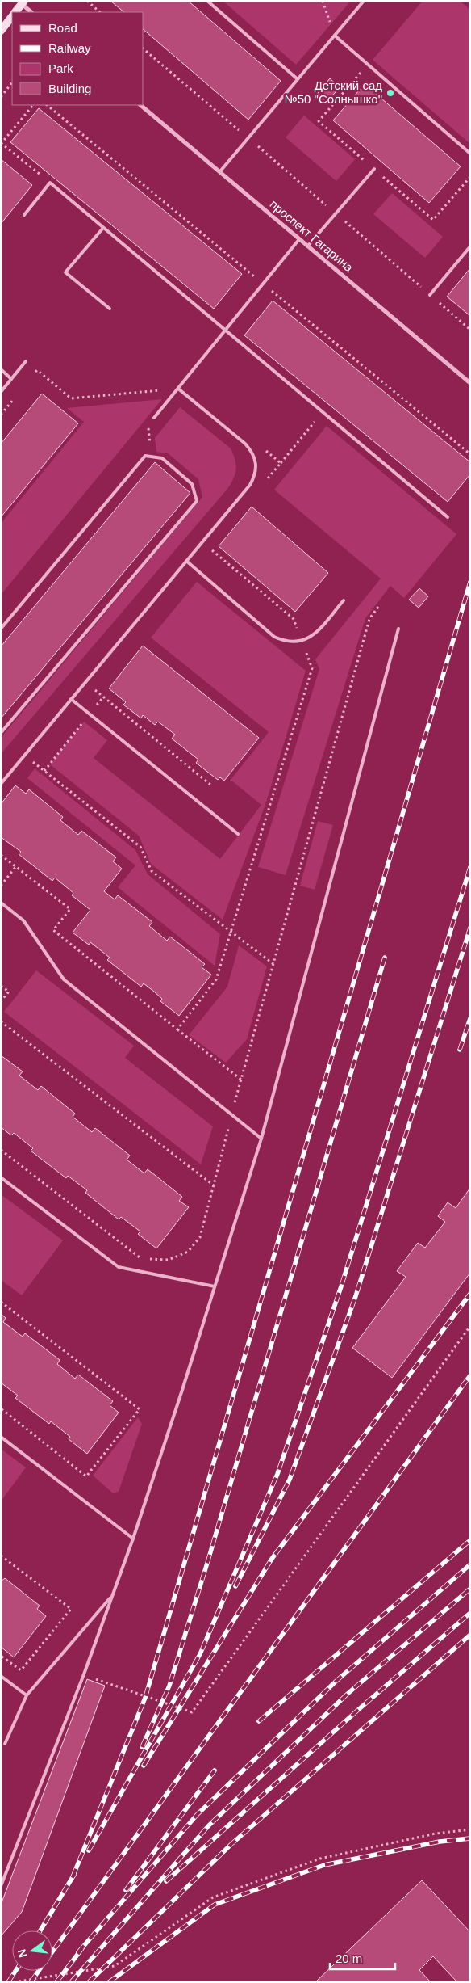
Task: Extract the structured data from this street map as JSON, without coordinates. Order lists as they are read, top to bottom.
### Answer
{
  "streets": {
    "street": ["проспект Гагарина"]
  },
  "places": ["Детский сад №50 \"Солнышко\""],
  "legend": [
    "Road",
    "Railway",
    "Park",
    "Building"
  ],
  "scale_bar": "20 m",
  "north": "left"
}
